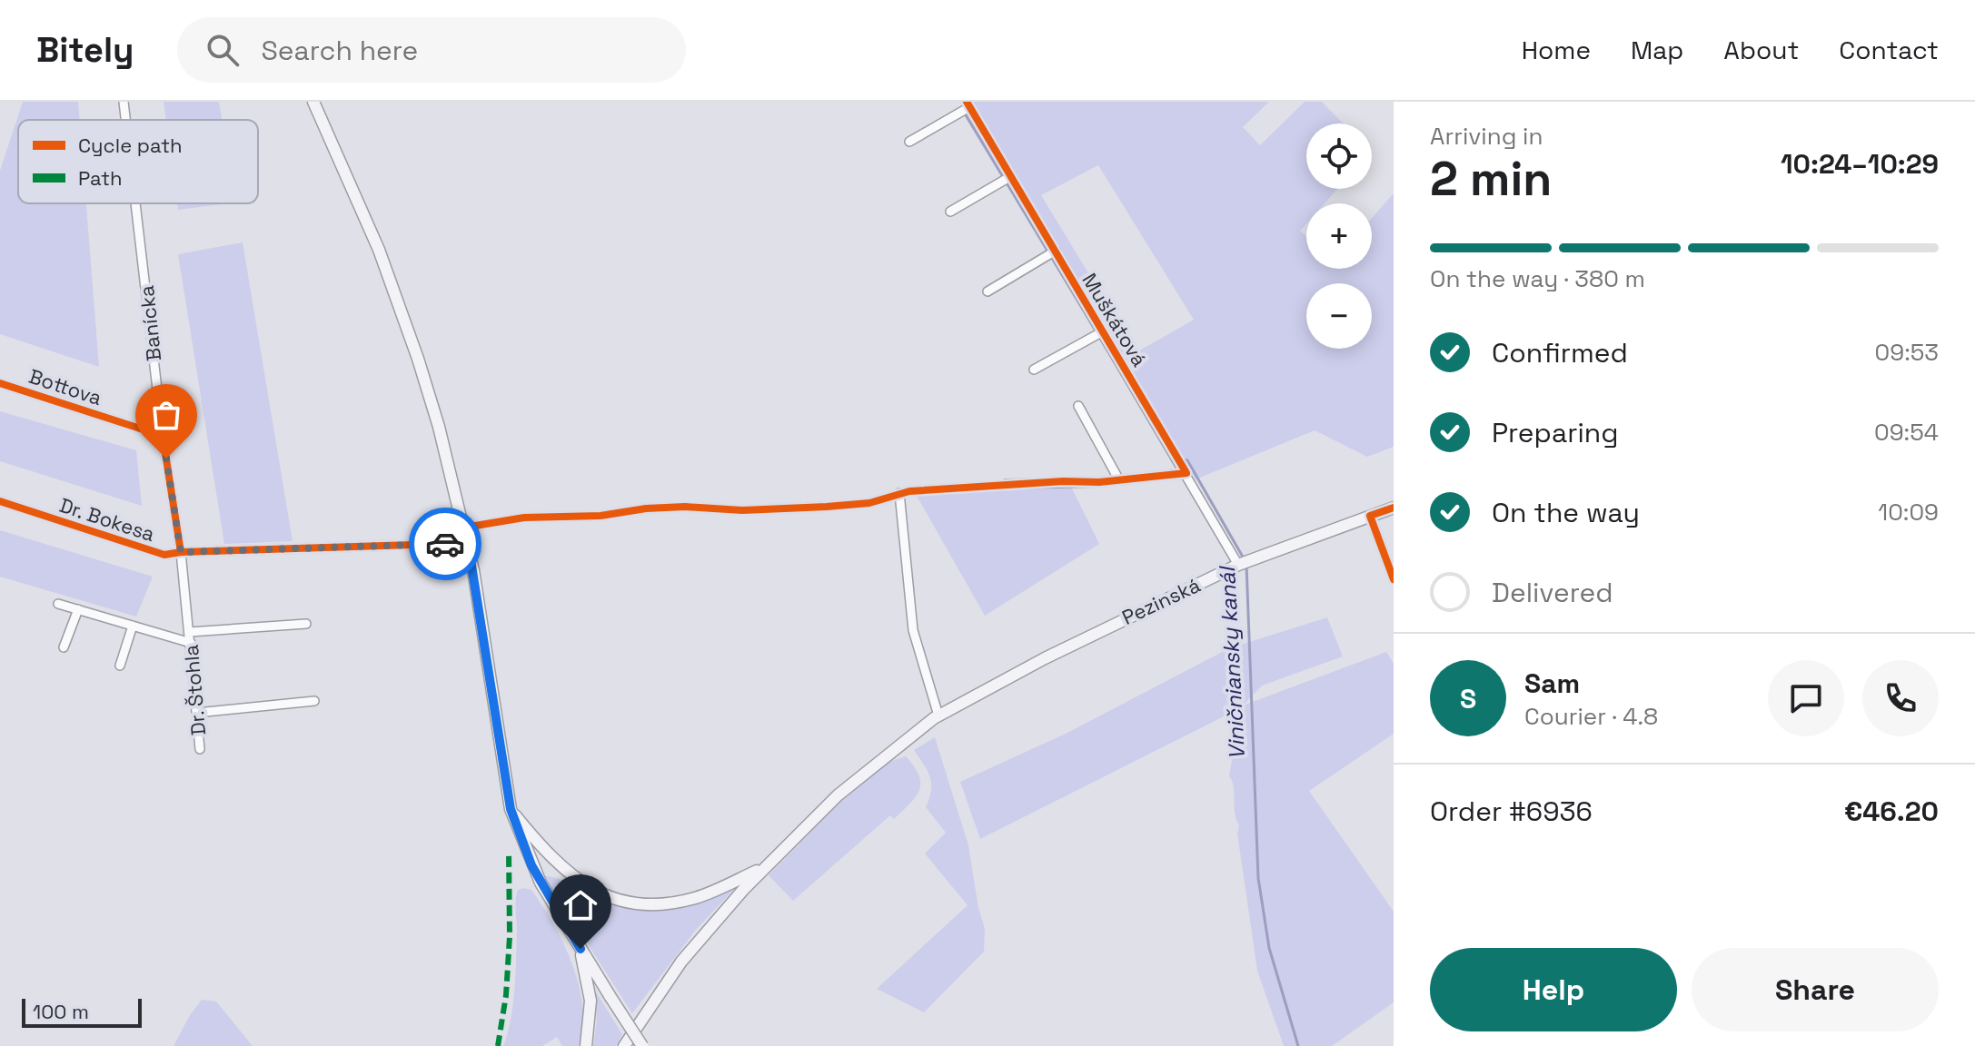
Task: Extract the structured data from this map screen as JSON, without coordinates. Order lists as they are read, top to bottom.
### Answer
{
  "streets": {
    "main road": ["Pezinská"],
    "street": [
      "Muškátová",
      "Banícka",
      "Bottova",
      "Dr. Bokesa",
      "Dr. Štohla"
    ]
  },
  "crossings": [
    ["Muškátová", "Pezinská"],
    ["Banícka", "Bottova"],
    ["Banícka", "Dr. Bokesa"],
    ["Banícka", "Dr. Štohla"]
  ],
  "water": ["Viničniansky kanál"],
  "legend": ["Cycle path", "Path"],
  "scale_bar": "100 m",
  "page": {
    "header": "Bitely",
    "search": "Search here",
    "nav": [
      "Home",
      "Map",
      "About",
      "Contact"
    ],
    "heading": ["2 min", "Arriving in", "10:24–10:29"],
    "panel": [
      "Sam",
      "Courier · 4.8",
      "Order #6936",
      "€46.20"
    ],
    "map_buttons": ["+", "−"],
    "bar": "On the way · 380 m",
    "list": [
      ["Confirmed", "09:53"],
      ["Preparing", "09:54"],
      ["On the way", "10:09"],
      "Delivered"
    ],
    "round": "S",
    "buttons": ["Help", "Share"],
    "scale": "100 m"
  }
}
